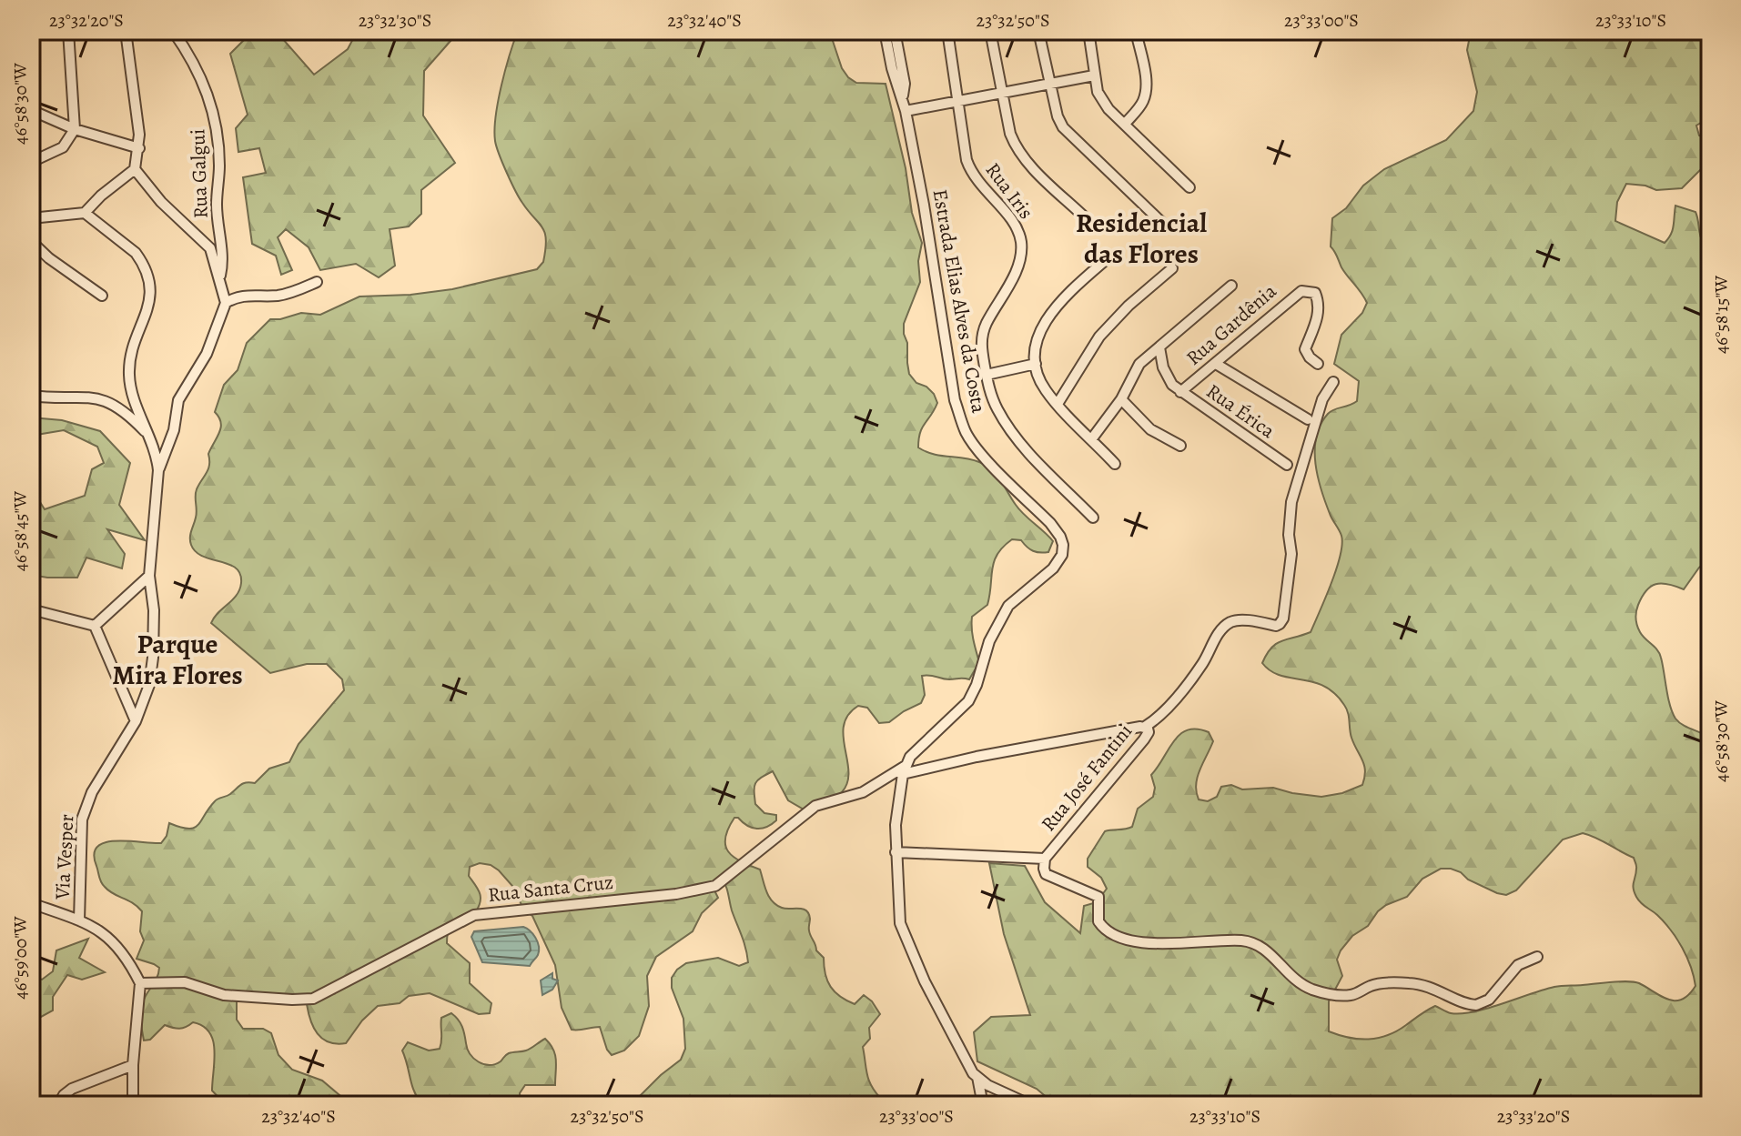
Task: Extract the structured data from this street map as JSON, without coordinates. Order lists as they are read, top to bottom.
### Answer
{
  "streets": {
    "street": [
      "Rua Galgui",
      "Rua Iris",
      "Estrada Elias Alves da Costa",
      "Rua Gardênia",
      "Rua Érica",
      "Rua José Fantini",
      "Via Vesper",
      "Rua Santa Cruz"
    ]
  },
  "crossings": [
    ["Estrada Elias Alves da Costa", "Rua José Fantini"],
    ["Estrada Elias Alves da Costa", "Rua Santa Cruz"],
    ["Rua Gardênia", "Rua Érica"],
    ["Rua José Fantini", "Rua Santa Cruz"]
  ],
  "districts": ["Residencial das Flores", "Parque Mira Flores"],
  "coordinates": [
    "23°32'20\"S",
    "23°32'30\"S",
    "23°32'40\"S",
    "23°32'50\"S",
    "23°33'00\"S",
    "23°33'10\"S",
    "46°58'30\"W",
    "46°58'15\"W",
    "46°58'45\"W",
    "46°59'00\"W",
    "23°33'20\"S"
  ]
}
